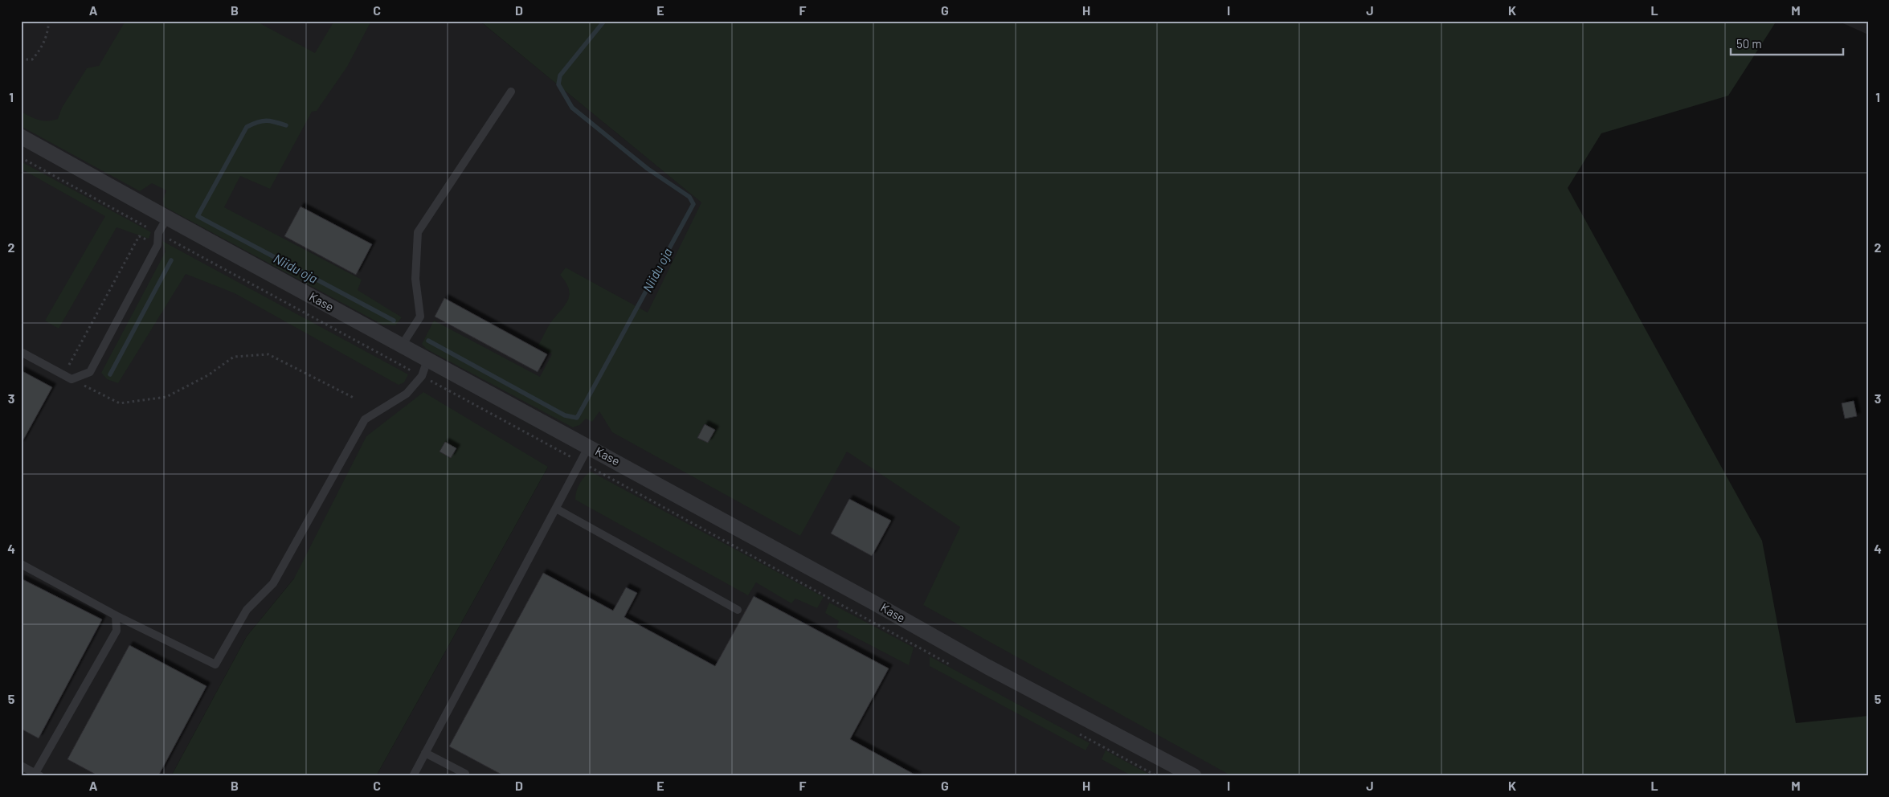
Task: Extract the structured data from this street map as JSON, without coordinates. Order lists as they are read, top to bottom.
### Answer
{
  "streets": {
    "street": ["Kase"]
  },
  "water": ["Niidu oja"],
  "scale_bar": "50 m",
  "grid": {
    "columns": [
      "A",
      "B",
      "C",
      "D",
      "E",
      "F",
      "G",
      "H",
      "I",
      "J",
      "K",
      "L",
      "M"
    ],
    "rows": [
      "1",
      "2",
      "3",
      "4",
      "5"
    ]
  }
}
